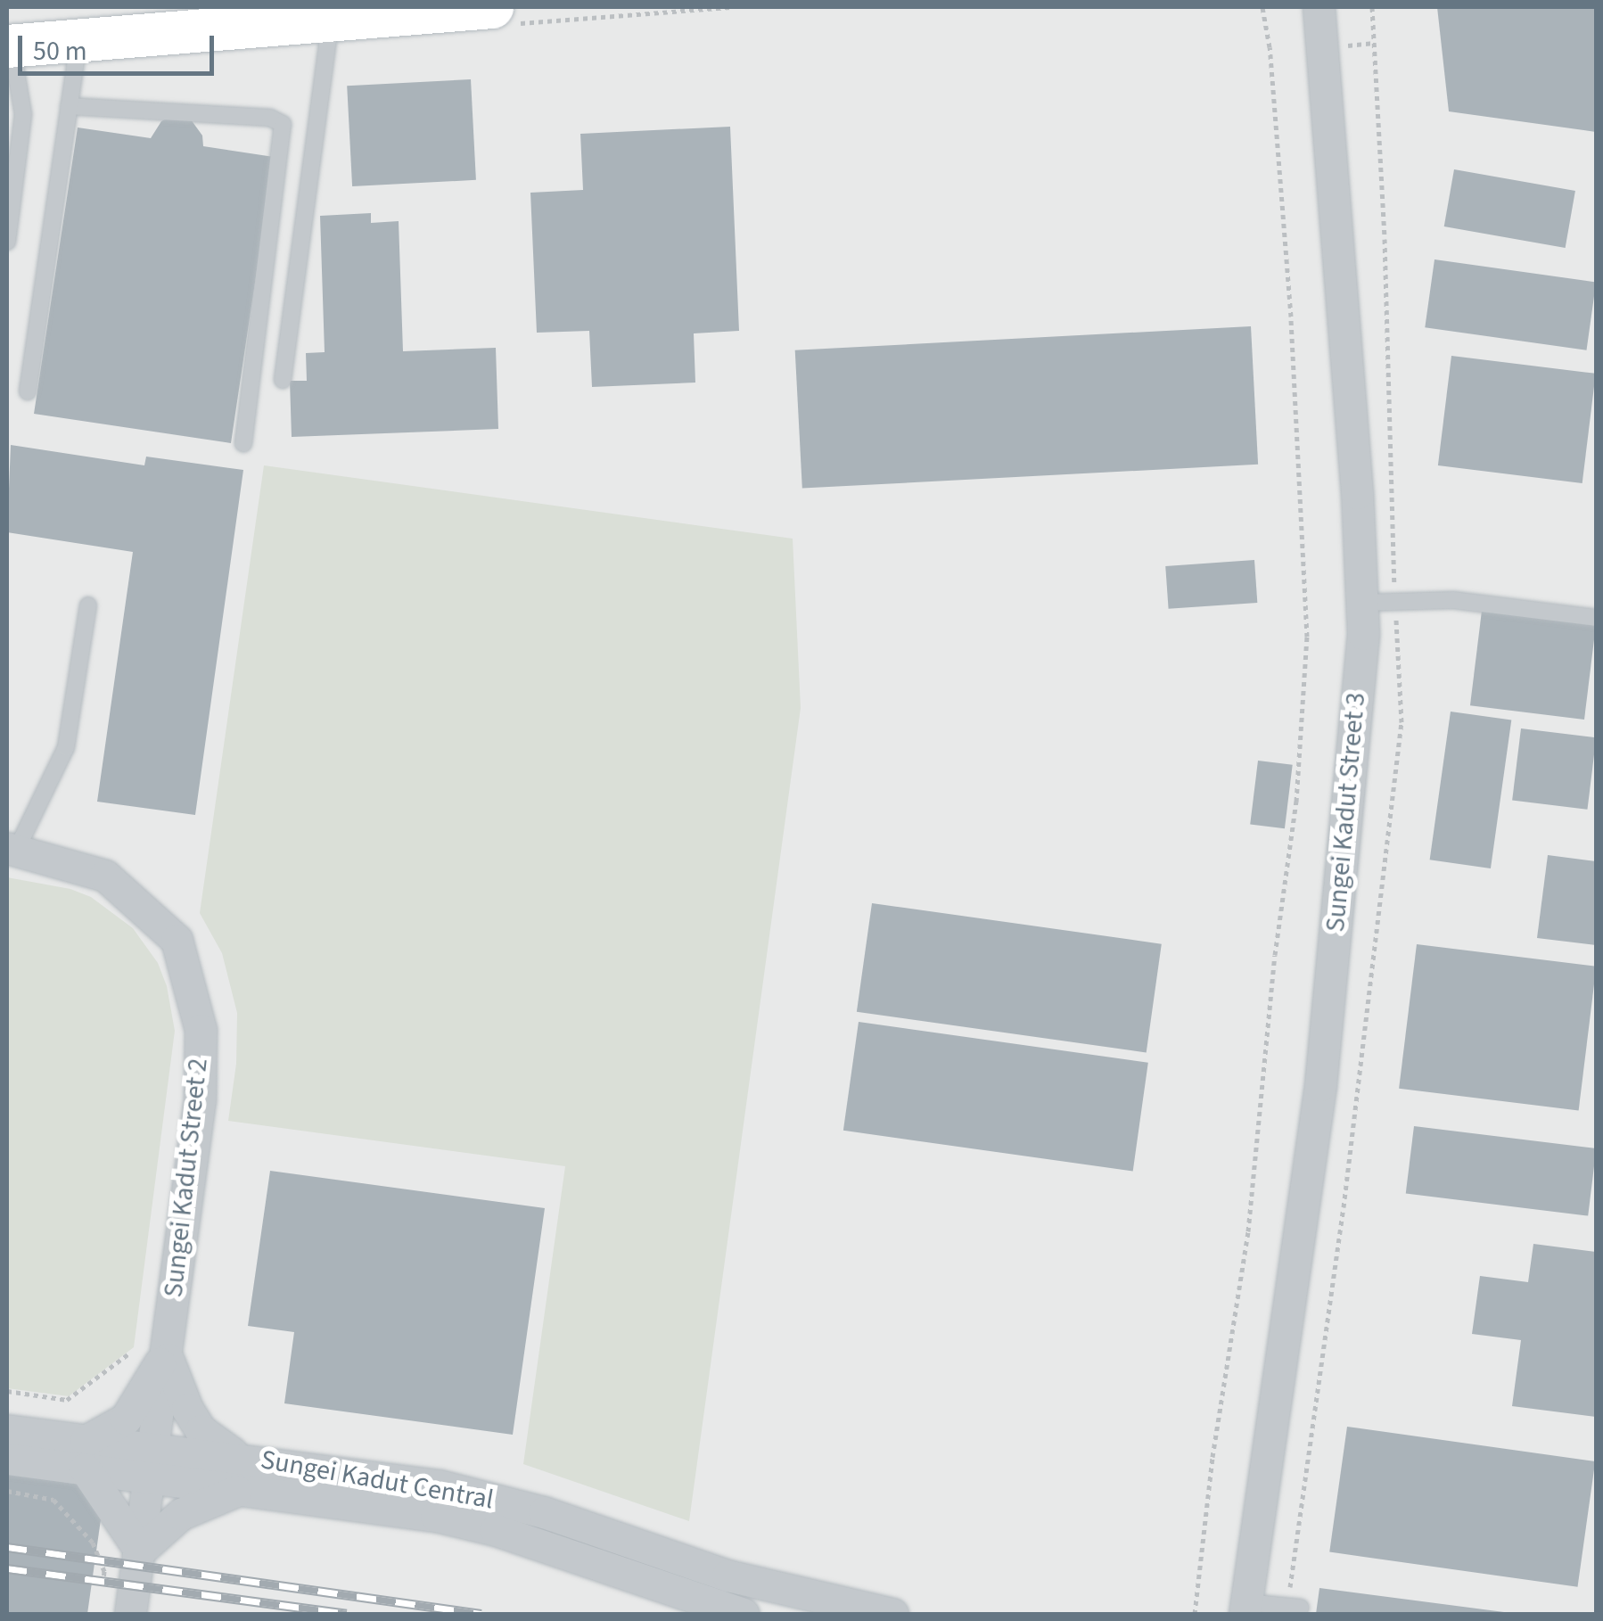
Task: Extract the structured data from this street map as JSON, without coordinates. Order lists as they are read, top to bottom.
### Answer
{
  "streets": {
    "street": ["Sungei Kadut Street 3", "Sungei Kadut Street 2", "Sungei Kadut Central"]
  },
  "crossings": [
    ["Sungei Kadut Street 2", "Sungei Kadut Central"]
  ],
  "scale_bar": "50 m"
}
